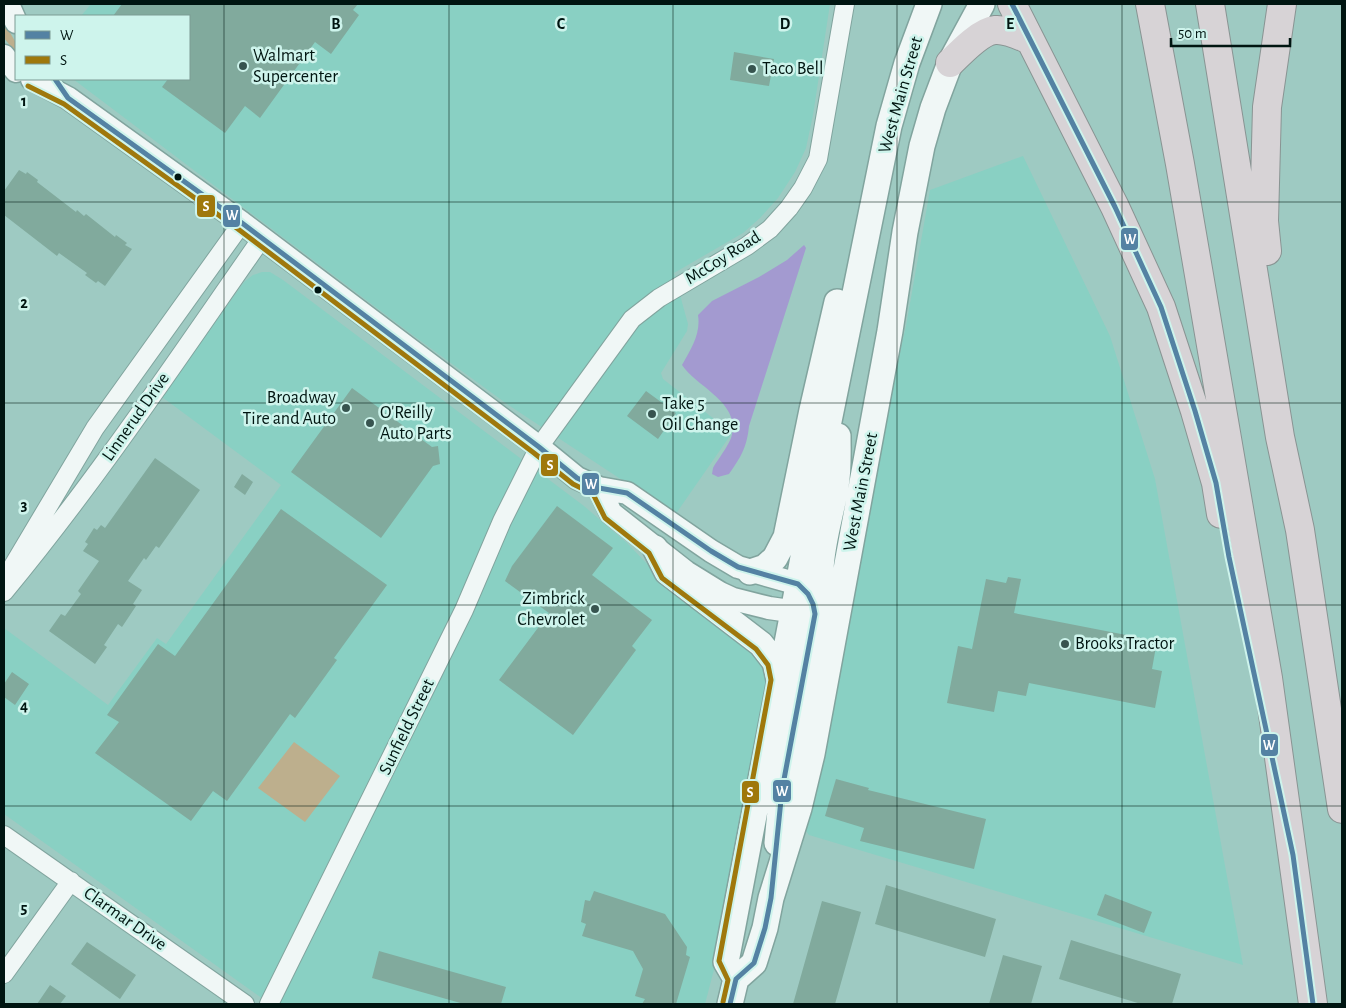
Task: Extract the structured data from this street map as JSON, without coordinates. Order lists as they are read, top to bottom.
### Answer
{
  "streets": {
    "main road": ["West Main Street"],
    "street": [
      "McCoy Road",
      "Linnerud Drive",
      "Sunfield Street",
      "Clarmar Drive"
    ]
  },
  "crossings": [
    ["McCoy Road", "Sunfield Street"]
  ],
  "places": [
    "Walmart Supercenter",
    "Taco Bell",
    "Broadway Tire and Auto",
    "Take 5 Oil Change",
    "O'Reilly Auto Parts",
    "Zimbrick Chevrolet",
    "Brooks Tractor"
  ],
  "lines": ["transit line W", "transit line S"],
  "legend": ["W", "S"],
  "scale_bar": "50 m",
  "grid": {
    "columns": [
      "B",
      "C",
      "D",
      "E"
    ],
    "rows": [
      "1",
      "2",
      "3",
      "4",
      "5"
    ]
  }
}
